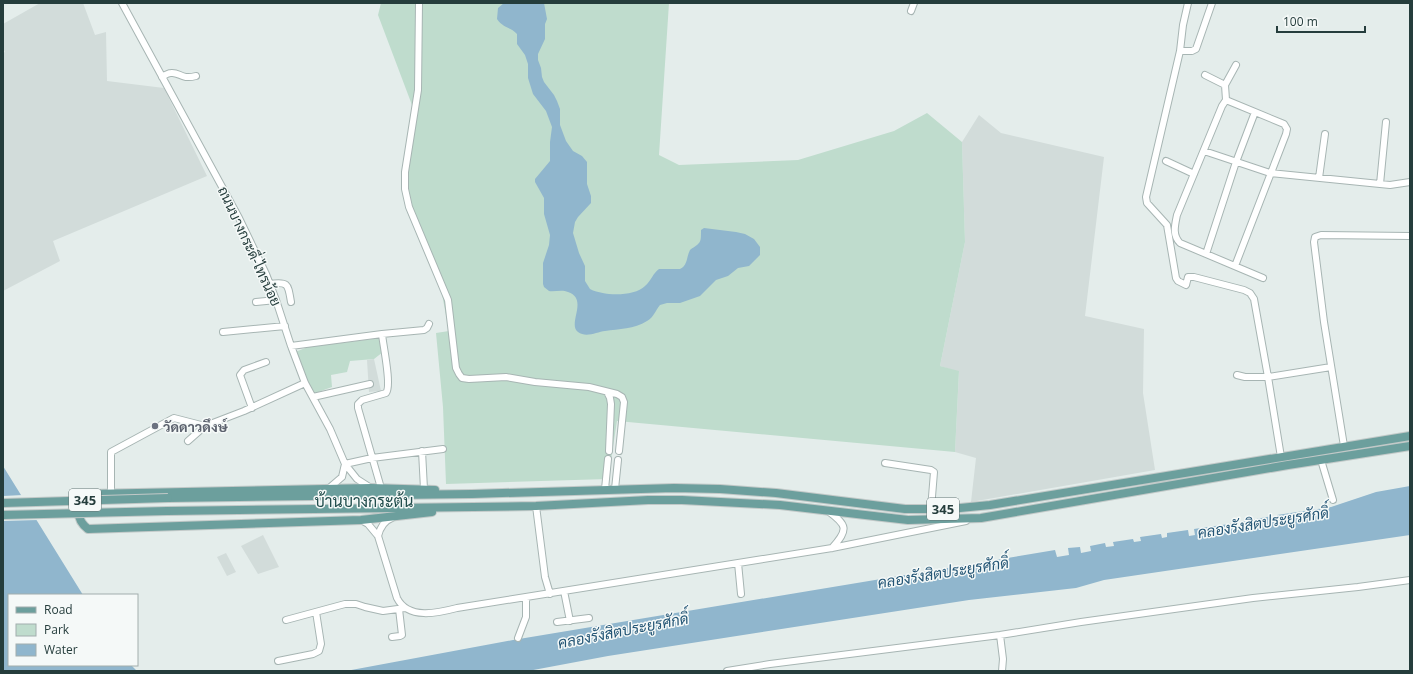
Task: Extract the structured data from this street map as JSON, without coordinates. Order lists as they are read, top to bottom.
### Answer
{
  "streets": {
    "main road": ["345"],
    "street": ["ถนนบางกระดี่-ไทรน้อย"]
  },
  "districts": ["บ้านบางกระต้น"],
  "water": ["คลองรังสิตประยูรศักดิ์"],
  "places": ["วัดดาวดึงษ์"],
  "legend": ["Road", "Park", "Water"],
  "scale_bar": "100 m"
}
